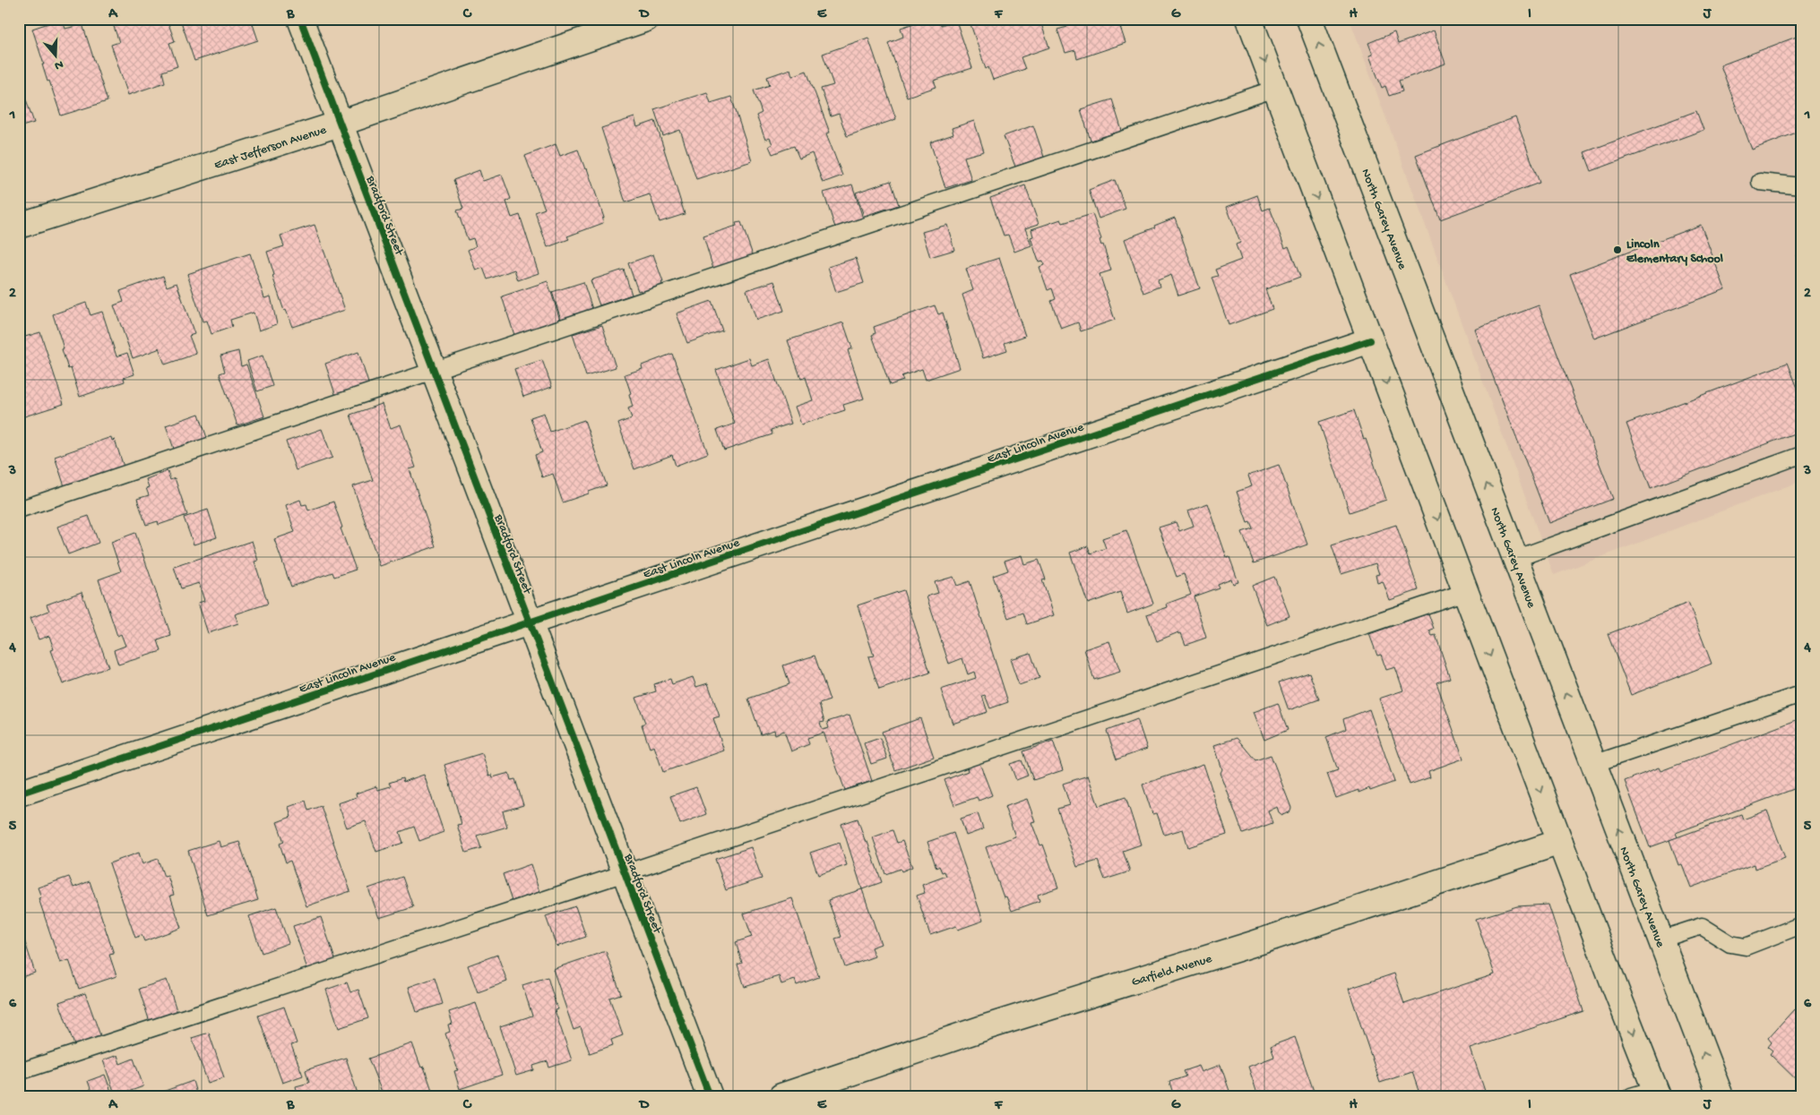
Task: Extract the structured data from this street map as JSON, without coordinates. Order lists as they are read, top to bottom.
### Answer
{
  "streets": {
    "street": [
      "East Jefferson Avenue",
      "Bradford Street",
      "North Garey Avenue",
      "East Lincoln Avenue",
      "Garfield Avenue"
    ]
  },
  "crossings": [
    ["East Jefferson Avenue", "Bradford Street"],
    ["Bradford Street", "East Lincoln Avenue"]
  ],
  "places": ["Lincoln Elementary School"],
  "north": "bottom",
  "grid": {
    "columns": [
      "A",
      "B",
      "C",
      "D",
      "E",
      "F",
      "G",
      "H",
      "I",
      "J"
    ],
    "rows": [
      "1",
      "2",
      "3",
      "4",
      "5",
      "6"
    ]
  }
}
